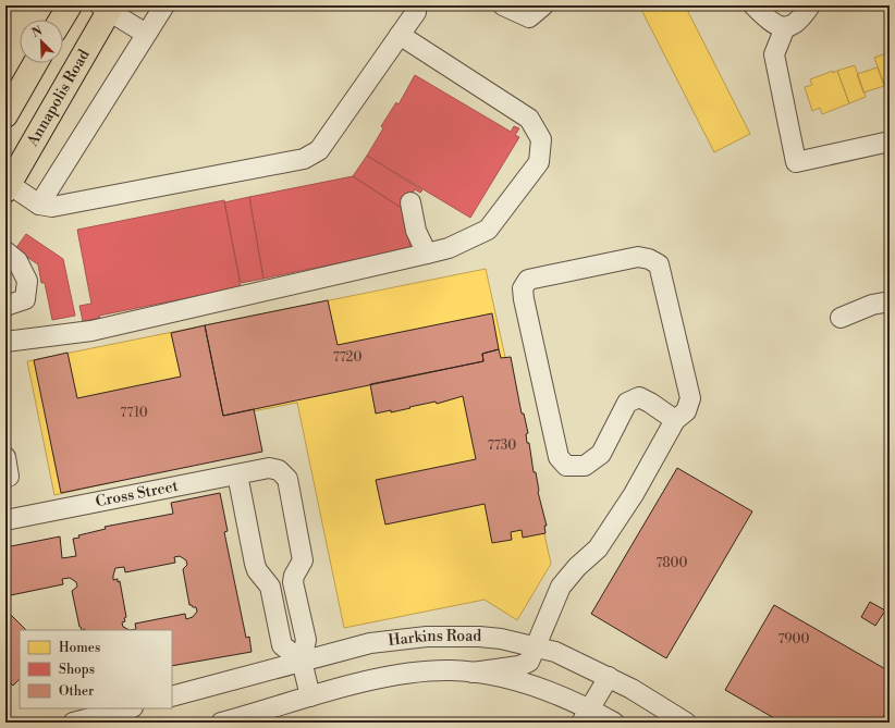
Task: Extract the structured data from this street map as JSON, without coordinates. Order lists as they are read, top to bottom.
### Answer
{
  "streets": {
    "main road": ["Annapolis Road"],
    "street": ["Cross Street", "Harkins Road"]
  },
  "house_numbers": [
    "7720",
    "7710",
    "7730",
    "7800",
    "7900"
  ],
  "legend": ["Homes", "Shops", "Other"],
  "north": "top left"
}
